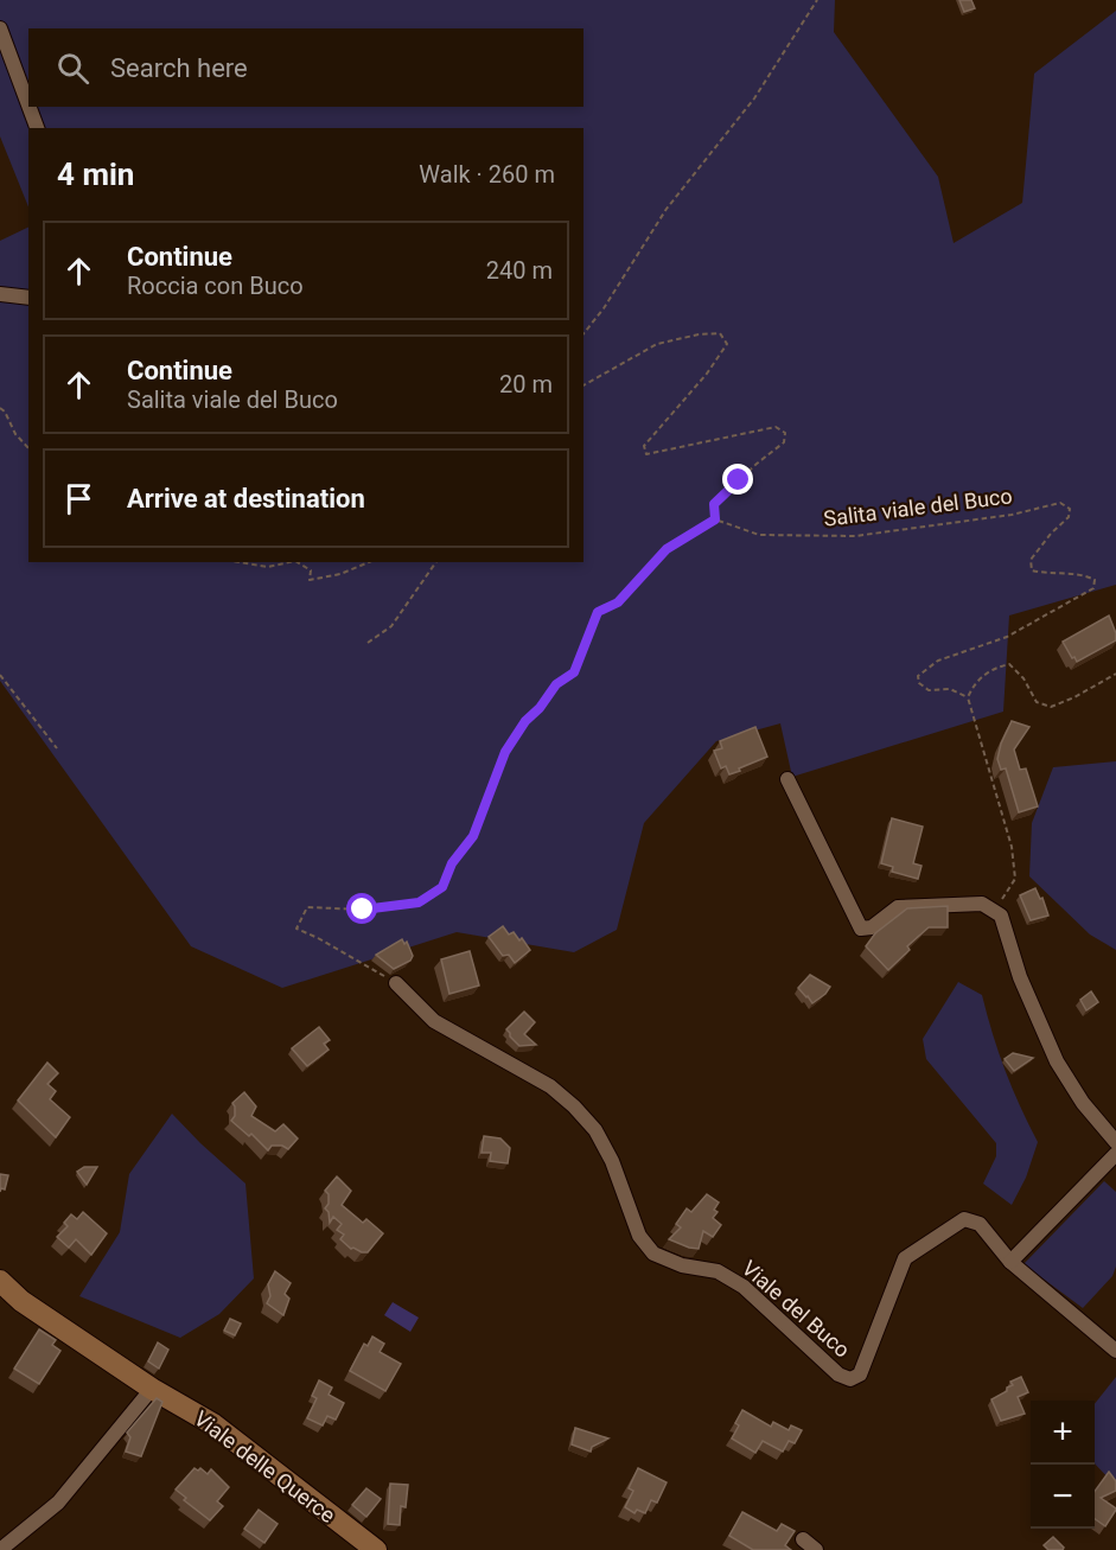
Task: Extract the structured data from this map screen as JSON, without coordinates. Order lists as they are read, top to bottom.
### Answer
{
  "streets": {
    "street": ["Viale del Buco", "Viale delle Querce"],
    "path": ["Salita viale del Buco"]
  },
  "page": {
    "search": "Search here",
    "heading": ["4 min", "Walk · 260 m"],
    "list": [
      ["Continue", "Roccia con Buco", "240 m"],
      ["Continue", "Salita viale del Buco", "20 m"],
      "Arrive at destination"
    ],
    "map_buttons": ["+", "−"]
  }
}
